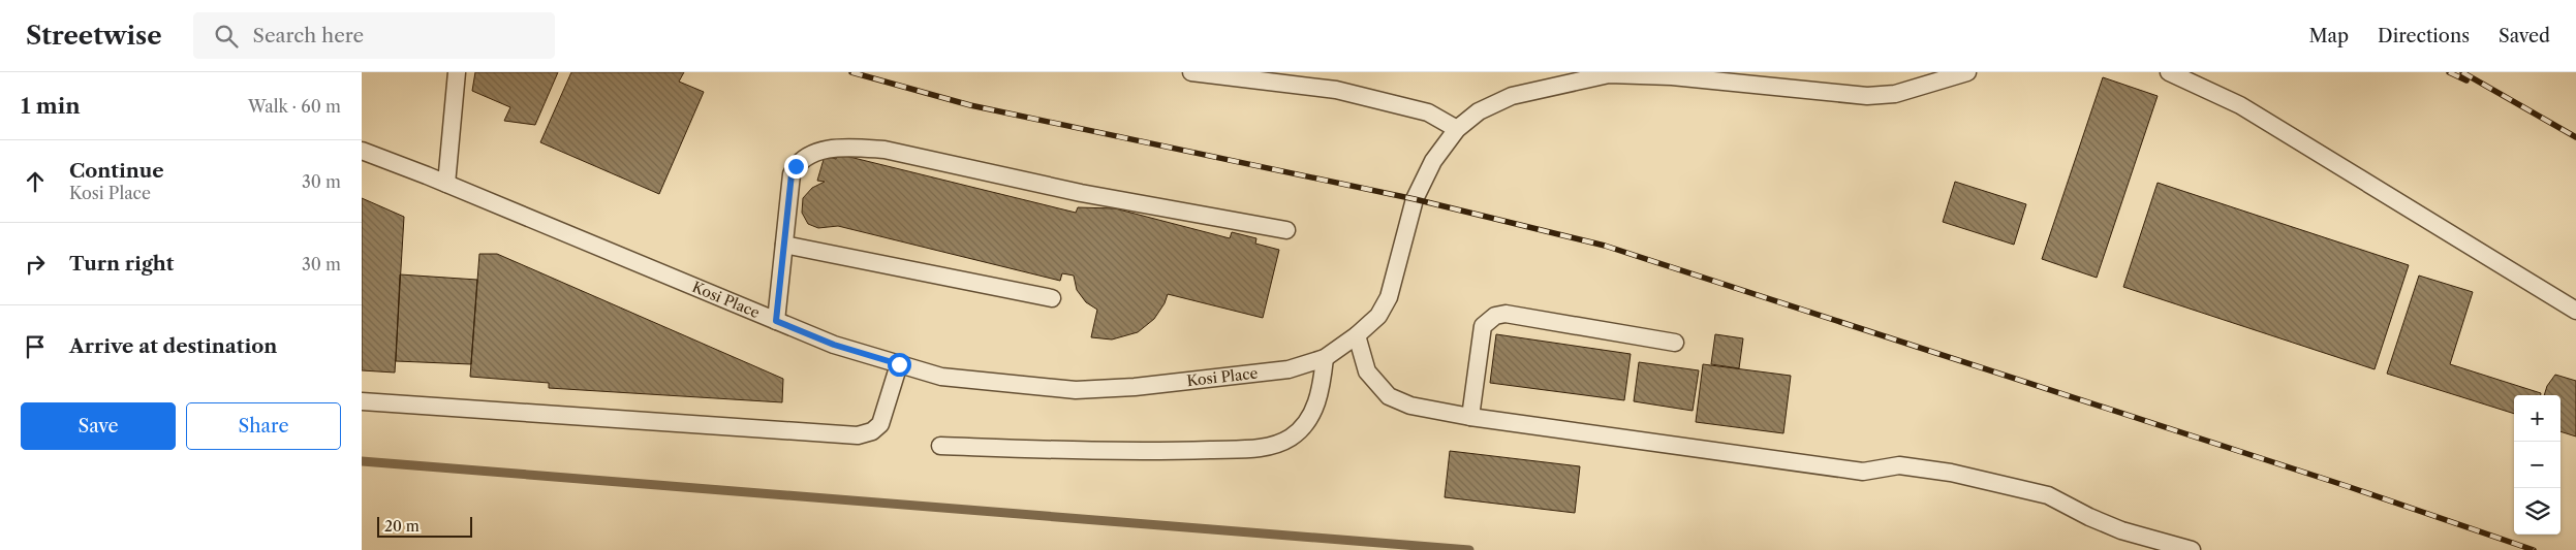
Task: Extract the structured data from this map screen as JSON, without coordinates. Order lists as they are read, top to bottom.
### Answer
{
  "streets": {
    "lane": ["Kosi Place"]
  },
  "scale_bar": "20 m",
  "page": {
    "header": "Streetwise",
    "search": "Search here",
    "nav": ["Map", "Directions", "Saved"],
    "heading": ["1 min", "Walk · 60 m"],
    "list": [
      ["Continue", "Kosi Place", "30 m"],
      ["Turn right", "30 m"],
      "Arrive at destination"
    ],
    "buttons": ["Save", "Share"],
    "map_buttons": ["+", "−"],
    "scale": "20 m"
  }
}
